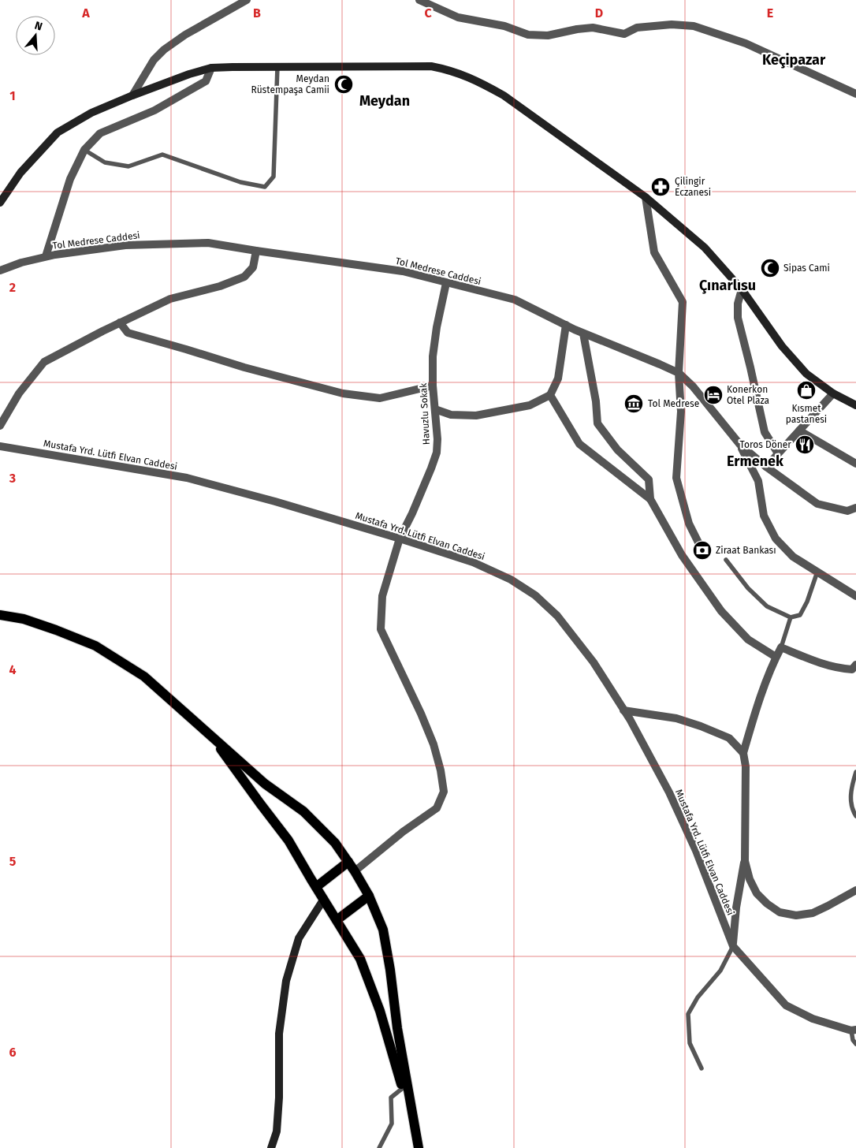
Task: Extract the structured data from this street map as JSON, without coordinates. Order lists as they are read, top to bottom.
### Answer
{
  "streets": {
    "street": ["Tol Medrese Caddesi", "Havuzlu Sokak", "Mustafa Yrd. Lütfi Elvan Caddesi"]
  },
  "crossings": [
    ["Tol Medrese Caddesi", "Havuzlu Sokak"],
    ["Havuzlu Sokak", "Mustafa Yrd. Lütfi Elvan Caddesi"]
  ],
  "districts": [
    "Keçipazar",
    "Meydan",
    "Çınarlısu",
    "Ermenek"
  ],
  "places": {
    "mosque": ["Meydan Rüstempaşa Camii", "Sipas Cami"],
    "pharmacy": ["Çilingir Eczanesi"],
    "shop": ["Kısmet pastanesi"],
    "hotel": ["Konerkon Otel Plaza"],
    "museum": ["Tol Medrese"],
    "restaurant": ["Toros Döner"],
    "bank": ["Ziraat Bankası"]
  },
  "north": "top",
  "grid": {
    "columns": [
      "A",
      "B",
      "C",
      "D",
      "E"
    ],
    "rows": [
      "1",
      "2",
      "3",
      "4",
      "5",
      "6"
    ]
  }
}
